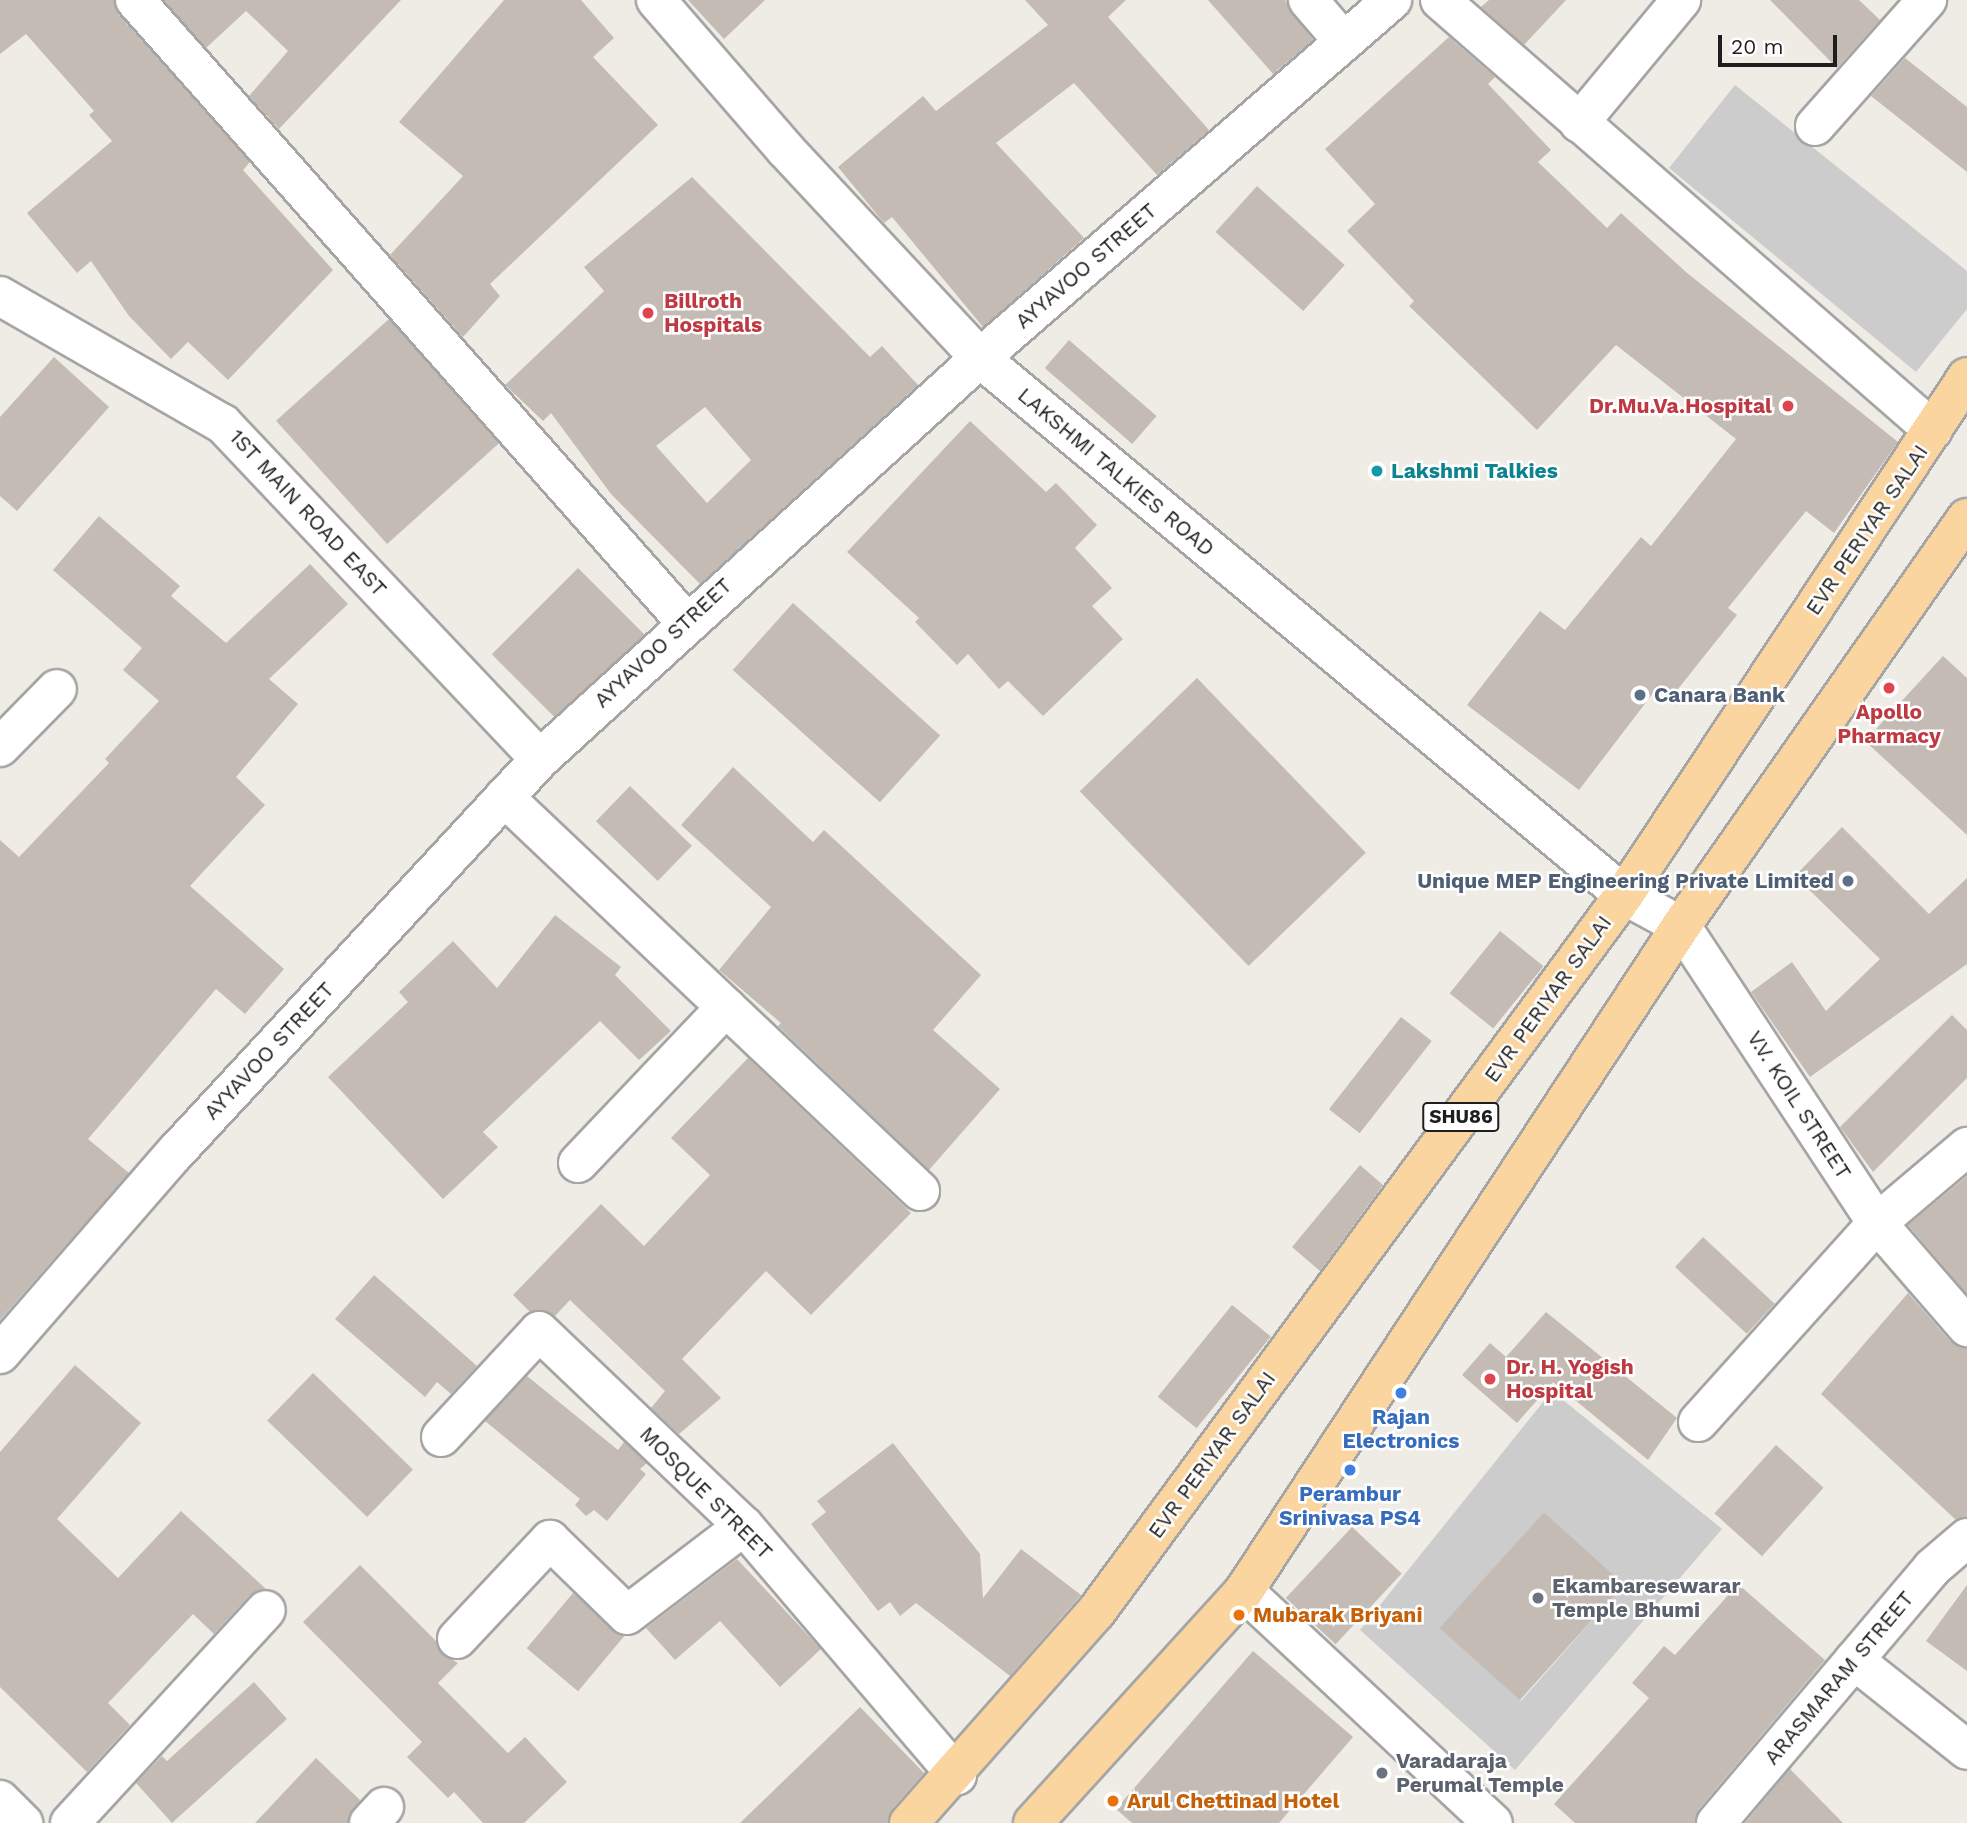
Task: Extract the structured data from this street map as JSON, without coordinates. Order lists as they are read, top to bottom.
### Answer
{
  "streets": {
    "main road": ["EVR PERIYAR SALAI", "SHU86"],
    "street": [
      "AYYAVOO STREET",
      "LAKSHMI TALKIES ROAD",
      "1ST MAIN ROAD EAST",
      "V.V. KOIL STREET",
      "MOSQUE STREET",
      "ARASMARAM STREET"
    ]
  },
  "crossings": [
    ["AYYAVOO STREET", "LAKSHMI TALKIES ROAD"],
    ["AYYAVOO STREET", "1ST MAIN ROAD EAST"],
    ["LAKSHMI TALKIES ROAD", "EVR PERIYAR SALAI"],
    ["LAKSHMI TALKIES ROAD", "V.V. KOIL STREET"],
    ["EVR PERIYAR SALAI", "V.V. KOIL STREET"],
    ["EVR PERIYAR SALAI", "MOSQUE STREET"]
  ],
  "places": [
    "Billroth Hospitals",
    "Dr.Mu.Va.Hospital",
    "Lakshmi Talkies",
    "Apollo Pharmacy",
    "Canara Bank",
    "Unique MEP Engineering Private Limited",
    "Dr. H. Yogish Hospital",
    "Rajan Electronics",
    "Perambur Srinivasa PS4",
    "Ekambaresewarar Temple Bhumi",
    "Mubarak Briyani",
    "Varadaraja Perumal Temple",
    "Arul Chettinad Hotel"
  ],
  "scale_bar": "20 m"
}
